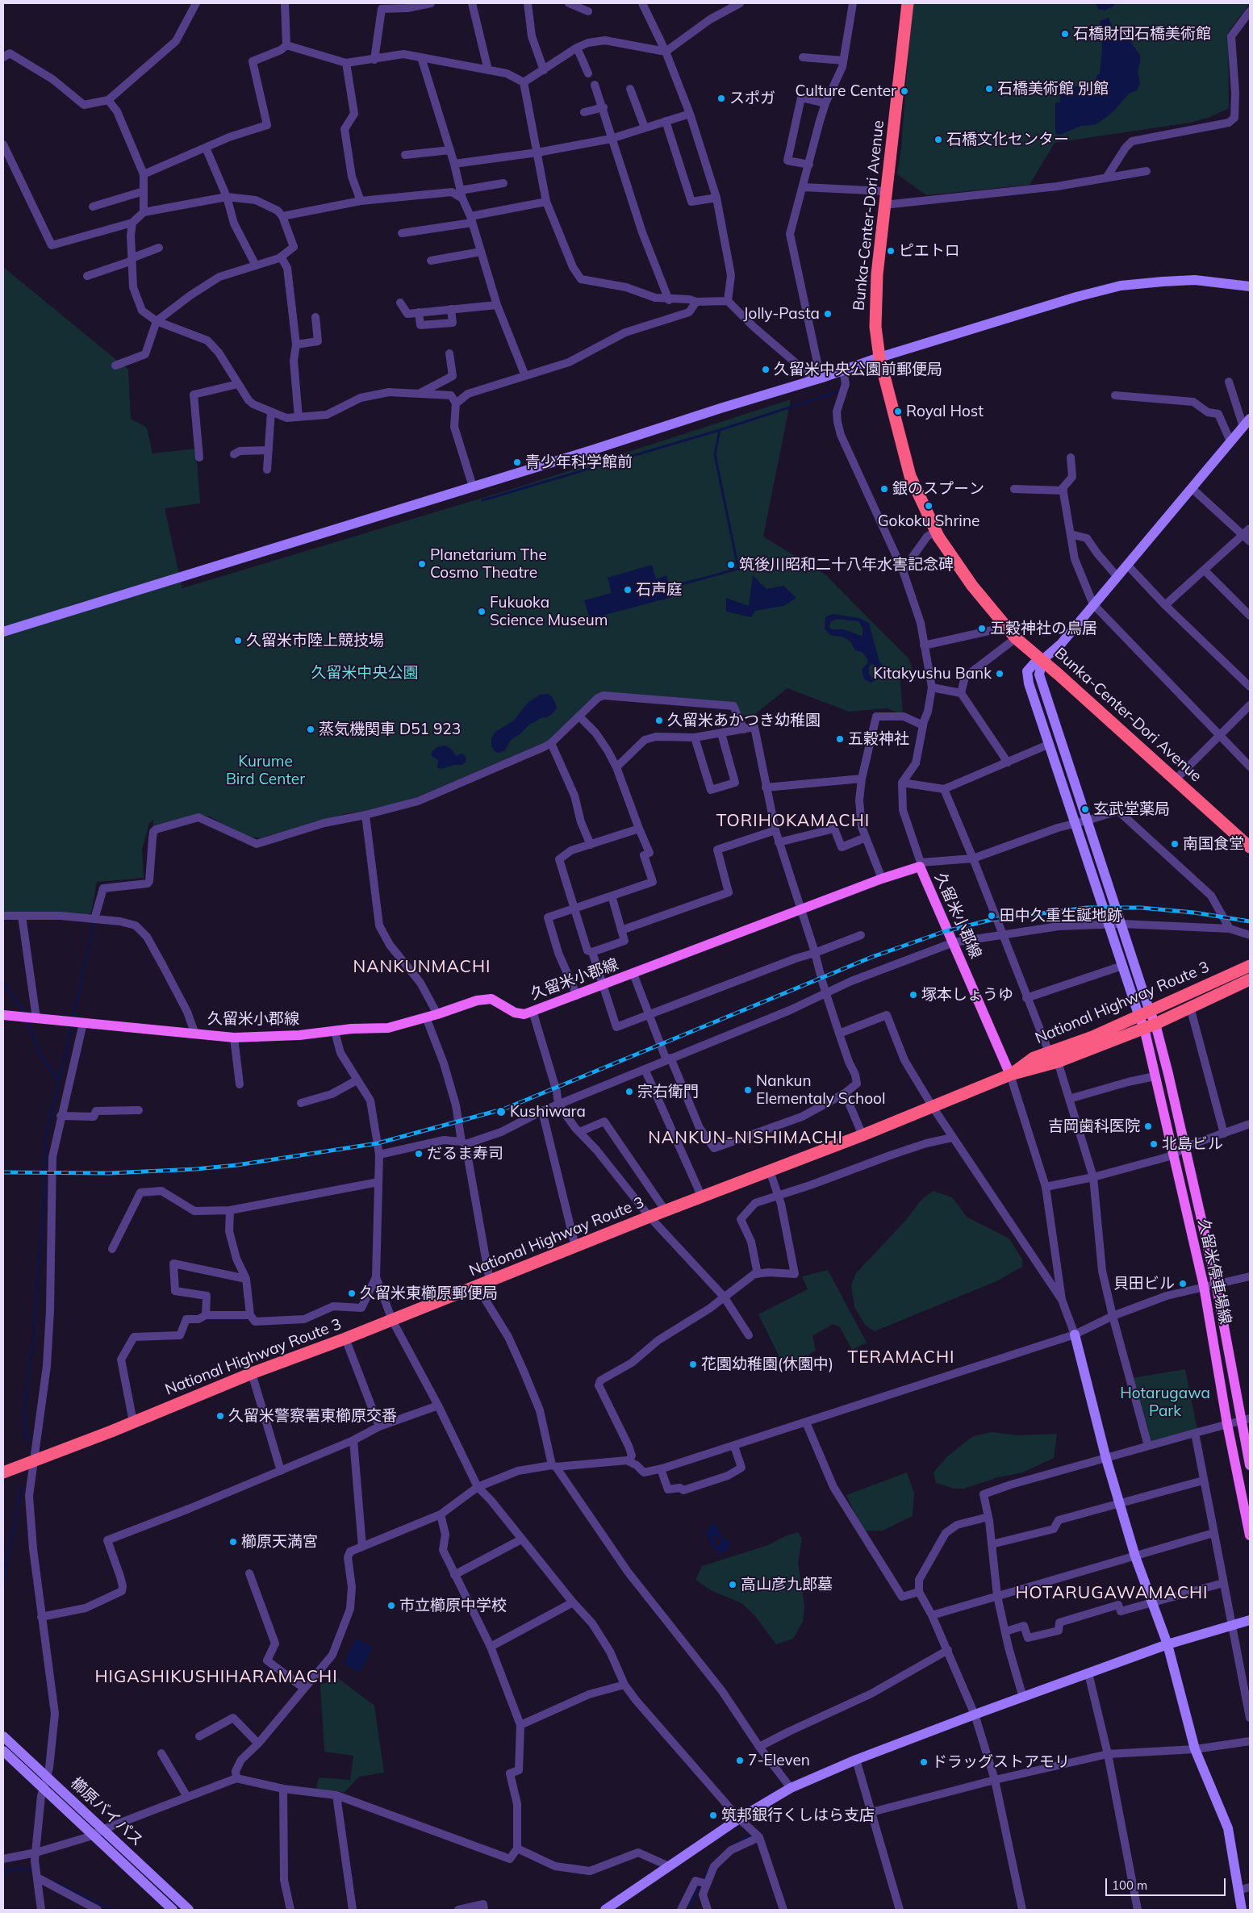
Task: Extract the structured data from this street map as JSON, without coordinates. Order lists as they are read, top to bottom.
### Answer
{
  "streets": {
    "highway": ["Bunka-Center-Dori Avenue", "National Highway Route 3"],
    "main road": ["久留米小郡線", "久留米停車場線"],
    "street": ["櫛原バイパス"]
  },
  "crossings": [
    ["久留米小郡線", "National Highway Route 3"],
    ["National Highway Route 3", "久留米停車場線"]
  ],
  "districts": [
    "TORIHOKAMACHI",
    "NANKUNMACHI",
    "NANKUN-NISHIMACHI",
    "TERAMACHI",
    "HOTARUGAWAMACHI",
    "HIGASHIKUSHIHARAMACHI"
  ],
  "parks": ["久留米中央公園", "Kurume Bird Center", "Hotarugawa Park"],
  "places": [
    "石橋財団石橋美術館",
    "石橋美術館 別館",
    "Culture Center",
    "スポガ",
    "石橋文化センター",
    "ピエトロ",
    "Jolly-Pasta",
    "久留米中央公園前郵便局",
    "Royal Host",
    "青少年科学館前",
    "銀のスプーン",
    "Gokoku Shrine",
    "Planetarium The Cosmo Theatre",
    "筑後川昭和二十八年水害記念碑",
    "石声庭",
    "Fukuoka Science Museum",
    "五穀神社の鳥居",
    "久留米市陸上競技場",
    "Kitakyushu Bank",
    "久留米あかつき幼稚園",
    "蒸気機関車 D51 923",
    "五穀神社",
    "玄武堂薬局",
    "南国食堂",
    "田中久重生誕地跡",
    "塚本しょうゆ",
    "Nankun Elementaly School",
    "宗右衛門",
    "Kushiwara",
    "吉岡歯科医院",
    "北島ビル",
    "だるま寿司",
    "貝田ビル",
    "久留米東櫛原郵便局",
    "花園幼稚園(休園中)",
    "久留米警察署東櫛原交番",
    "櫛原天満宮",
    "高山彦九郎墓",
    "市立櫛原中学校",
    "7-Eleven",
    "ドラッグストアモリ",
    "筑邦銀行くしはら支店"
  ],
  "scale_bar": "100 m"
}
